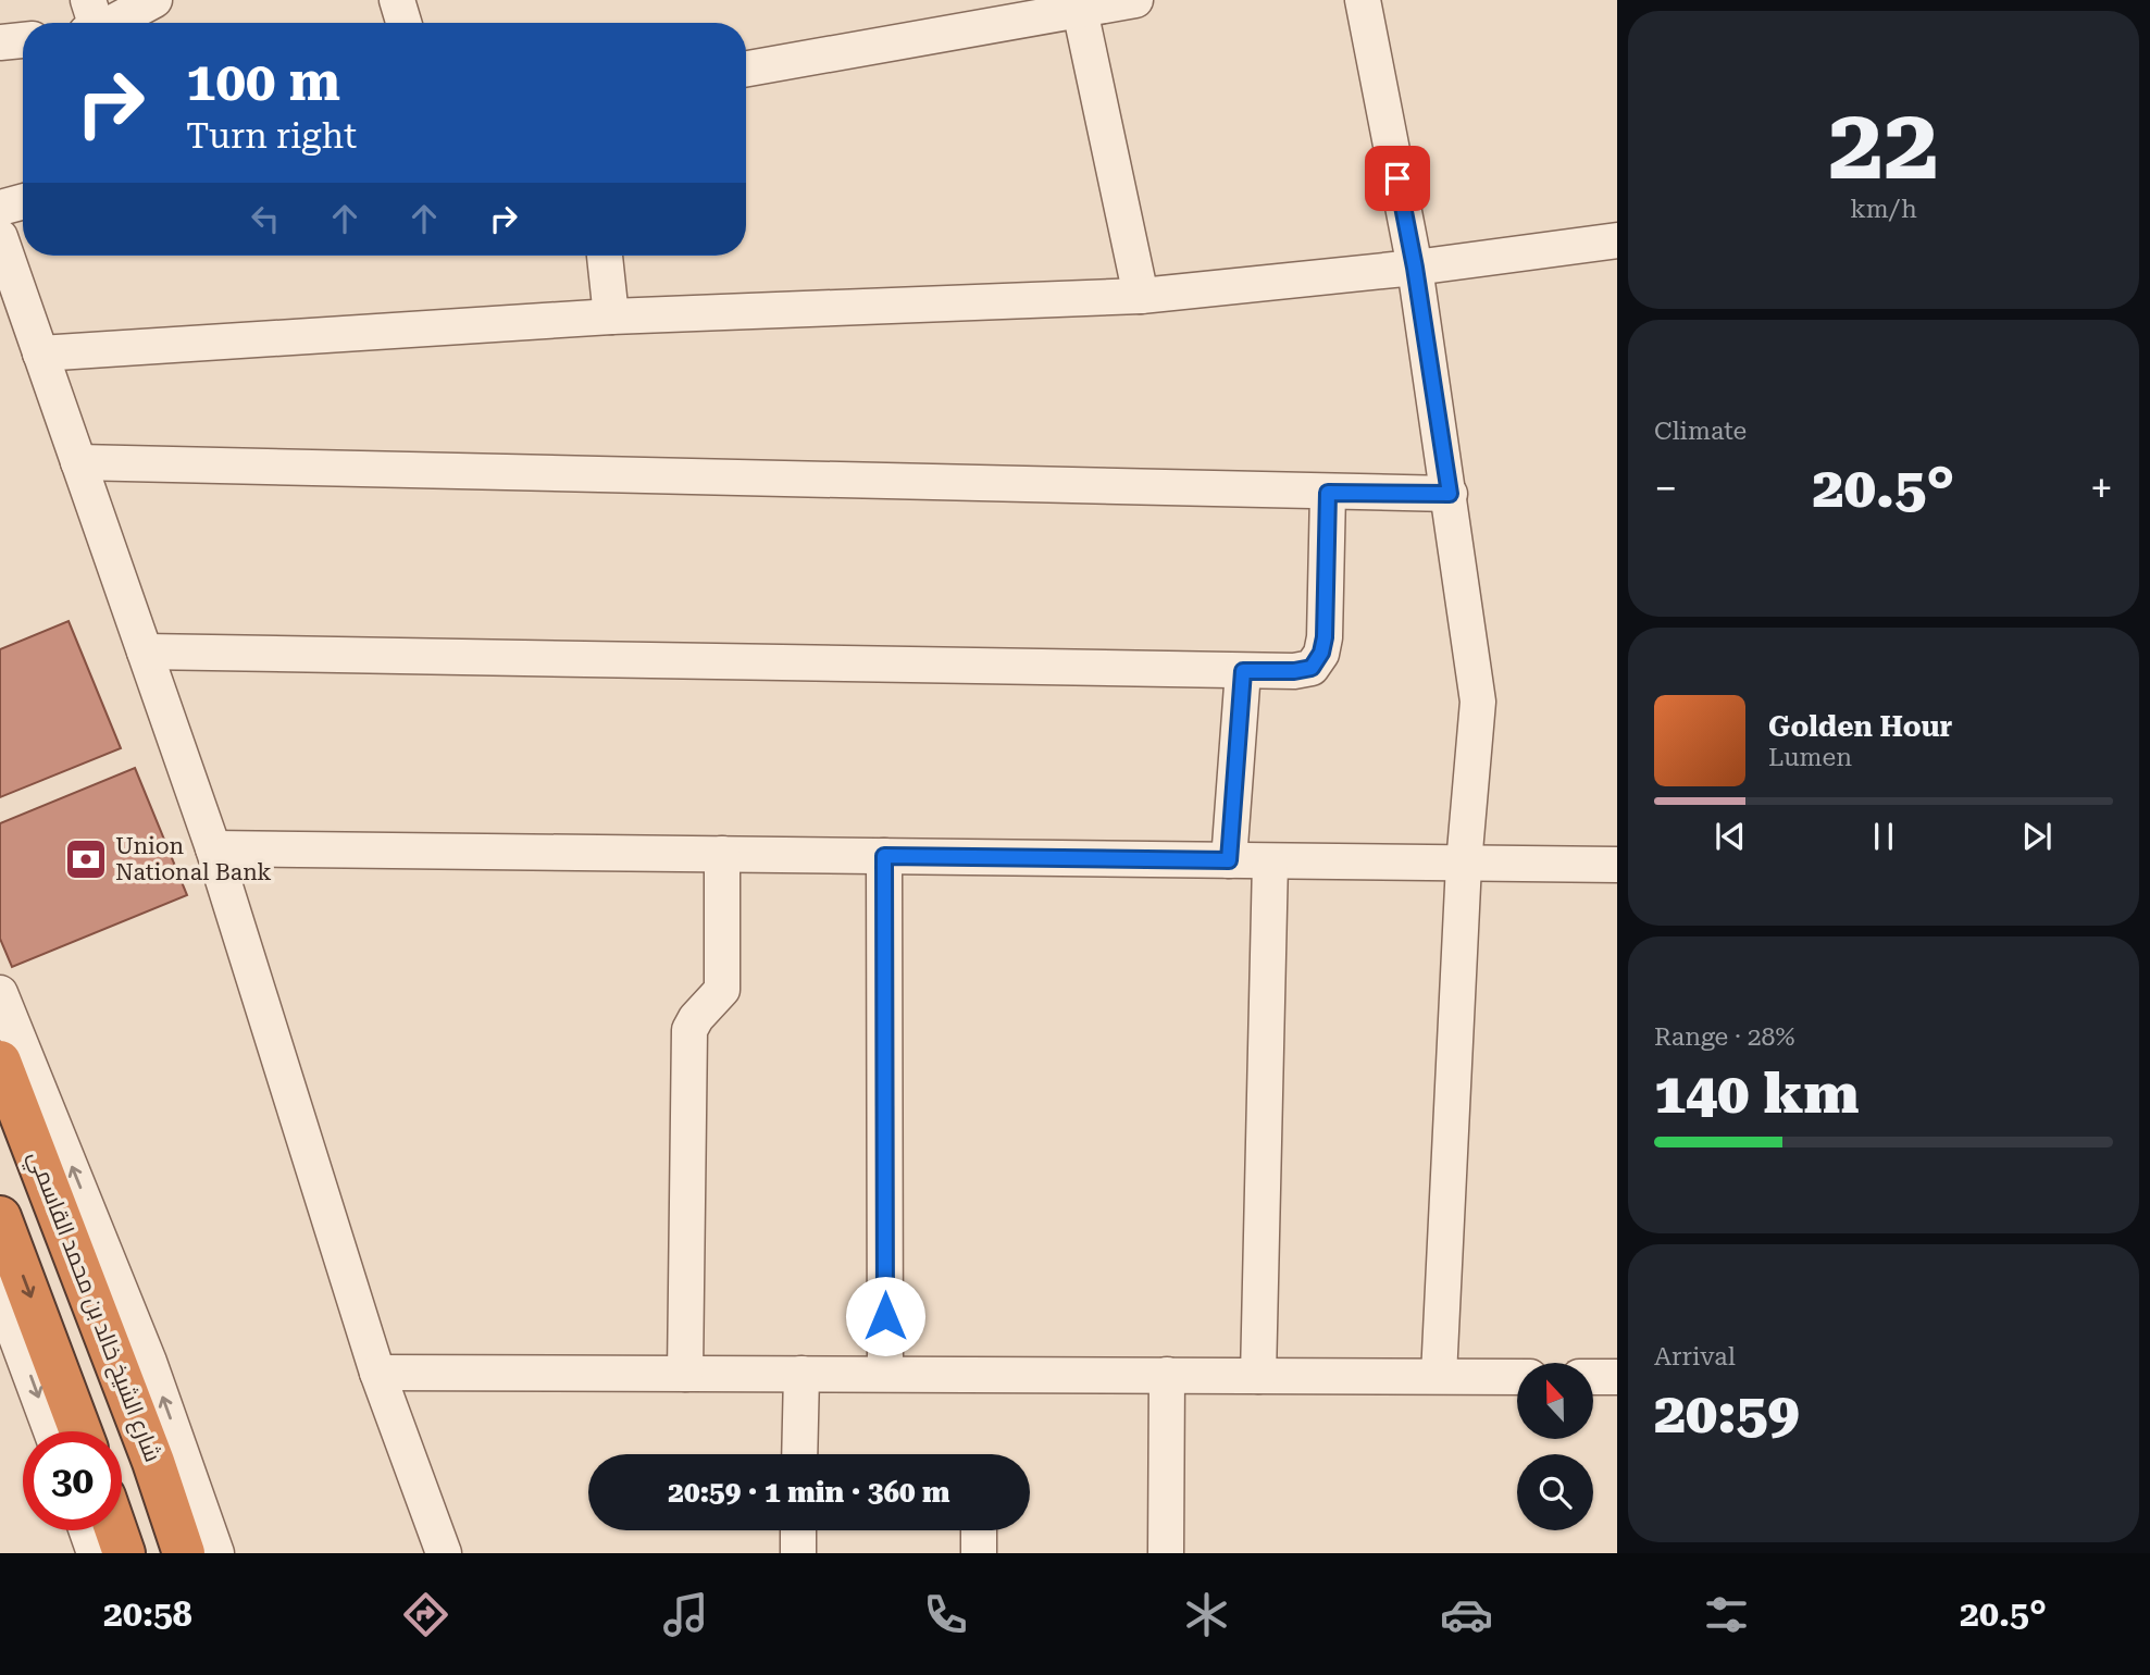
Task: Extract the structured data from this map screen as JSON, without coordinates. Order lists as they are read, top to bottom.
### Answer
{
  "streets": {
    "highway": ["شارع الشيخ خالد بن محمد القاسمي"]
  },
  "places": {
    "bank": ["Union National Bank"]
  },
  "north": "top",
  "page": {
    "tile": [
      ["22", "km/h"],
      "Climate",
      ["Range · 28%", "140 km"],
      ["Arrival", "20:59"]
    ],
    "turn": ["100 m", "Turn right"],
    "heat": ["−", "20.5°", "+"],
    "song": ["Golden Hour", "Lumen"],
    "limit": "30",
    "trip": "20:59 · 1 min · 360 m",
    "tabs": ["20:58", "20.5°"]
  }
}
